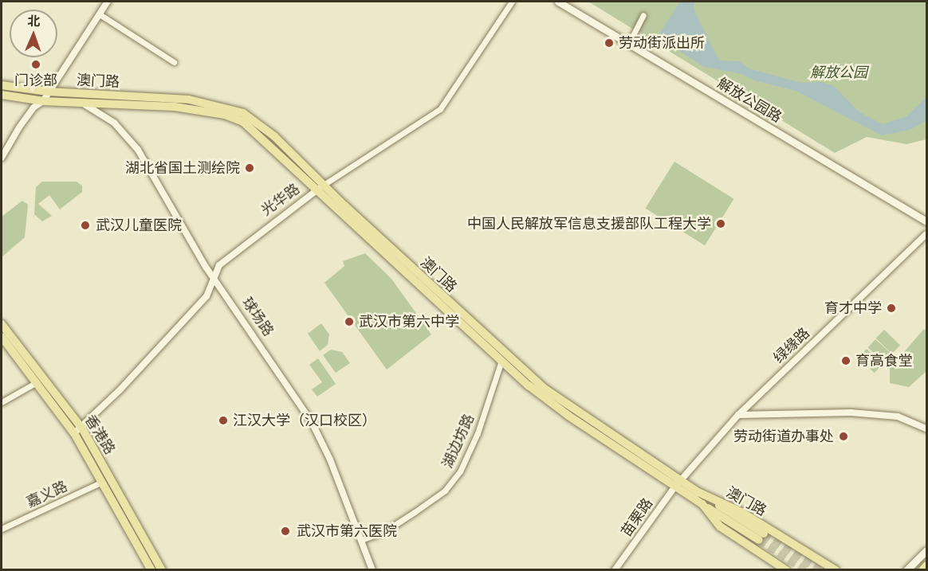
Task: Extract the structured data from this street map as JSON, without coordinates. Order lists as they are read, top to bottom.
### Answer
{
  "streets": {
    "main road": ["澳门路", "解放公园路", "香港路"],
    "street": [
      "光华路",
      "球场路",
      "绿缘路",
      "湖边坊路",
      "嘉义路",
      "苗栗路"
    ]
  },
  "crossings": [
    ["澳门路", "光华路"],
    ["澳门路", "球场路"],
    ["澳门路", "绿缘路"],
    ["澳门路", "湖边坊路"],
    ["澳门路", "苗栗路"],
    ["光华路", "球场路"],
    ["光华路", "香港路"],
    ["球场路", "湖边坊路"],
    ["绿缘路", "苗栗路"],
    ["香港路", "嘉义路"]
  ],
  "parks": ["解放公园"],
  "places": [
    "劳动街派出所",
    "门诊部",
    "湖北省国土测绘院",
    "中国人民解放军信息支援部队工程大学",
    "武汉儿童医院",
    "育才中学",
    "武汉市第六中学",
    "育高食堂",
    "江汉大学（汉口校区）",
    "劳动街道办事处",
    "武汉市第六医院"
  ],
  "north": "top"
}
